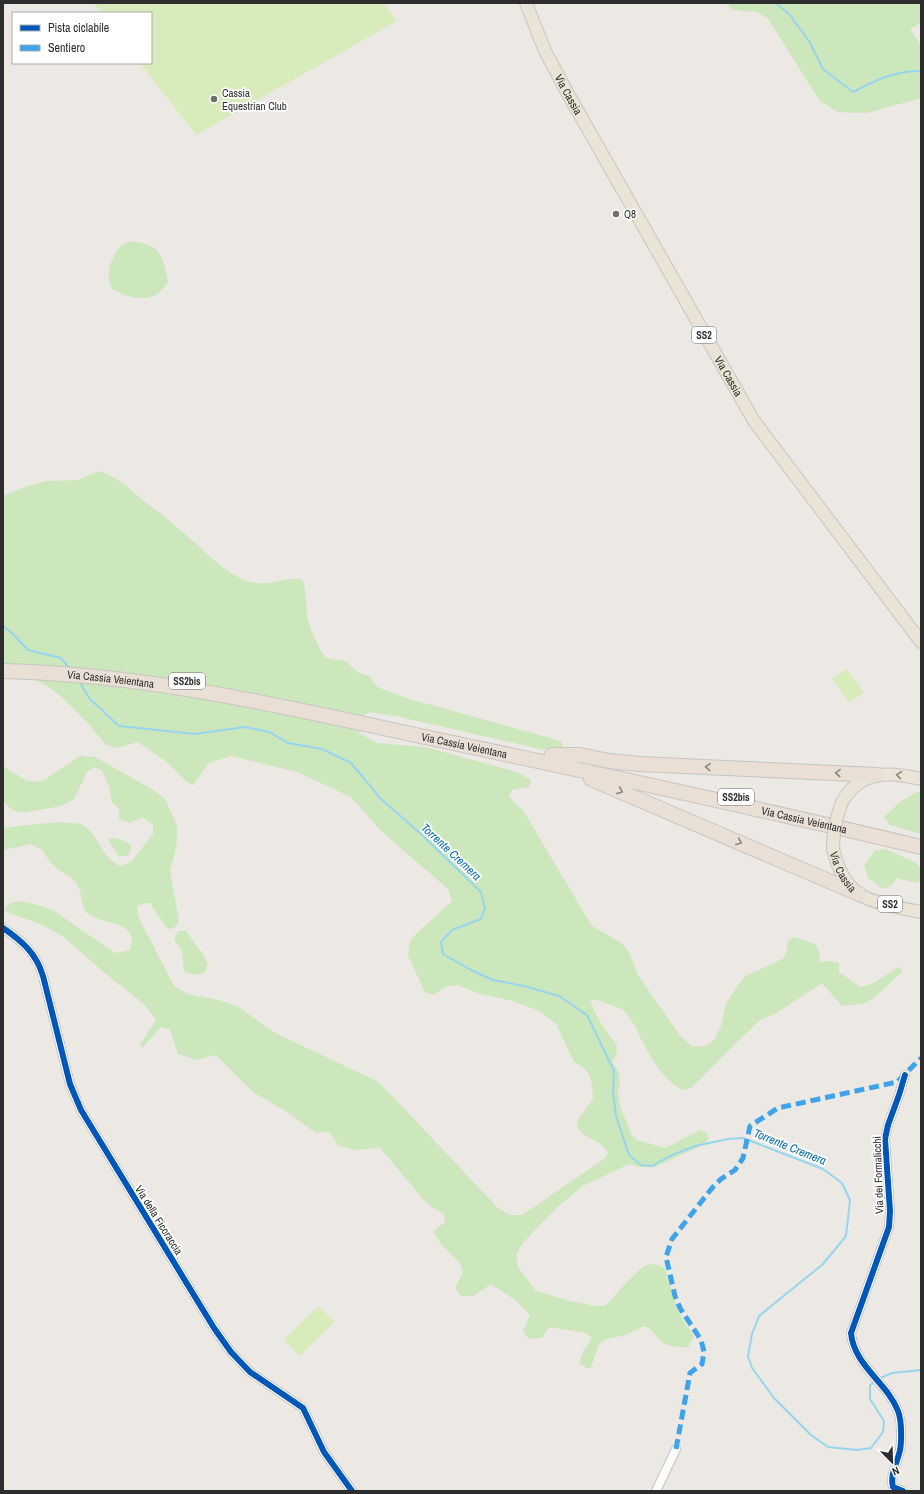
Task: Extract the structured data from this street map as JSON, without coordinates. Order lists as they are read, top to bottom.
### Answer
{
  "streets": {
    "highway": ["Via Cassia Veientana", "SS2bis"],
    "main road": ["Via Cassia", "SS2"],
    "street": ["Via dei Formalicchi", "Via della Ficoraccia"]
  },
  "water": ["Torrente Cremera"],
  "places": ["Cassia Equestrian Club", "Q8"],
  "legend": ["Pista ciclabile", "Sentiero"],
  "north": "bottom right"
}
